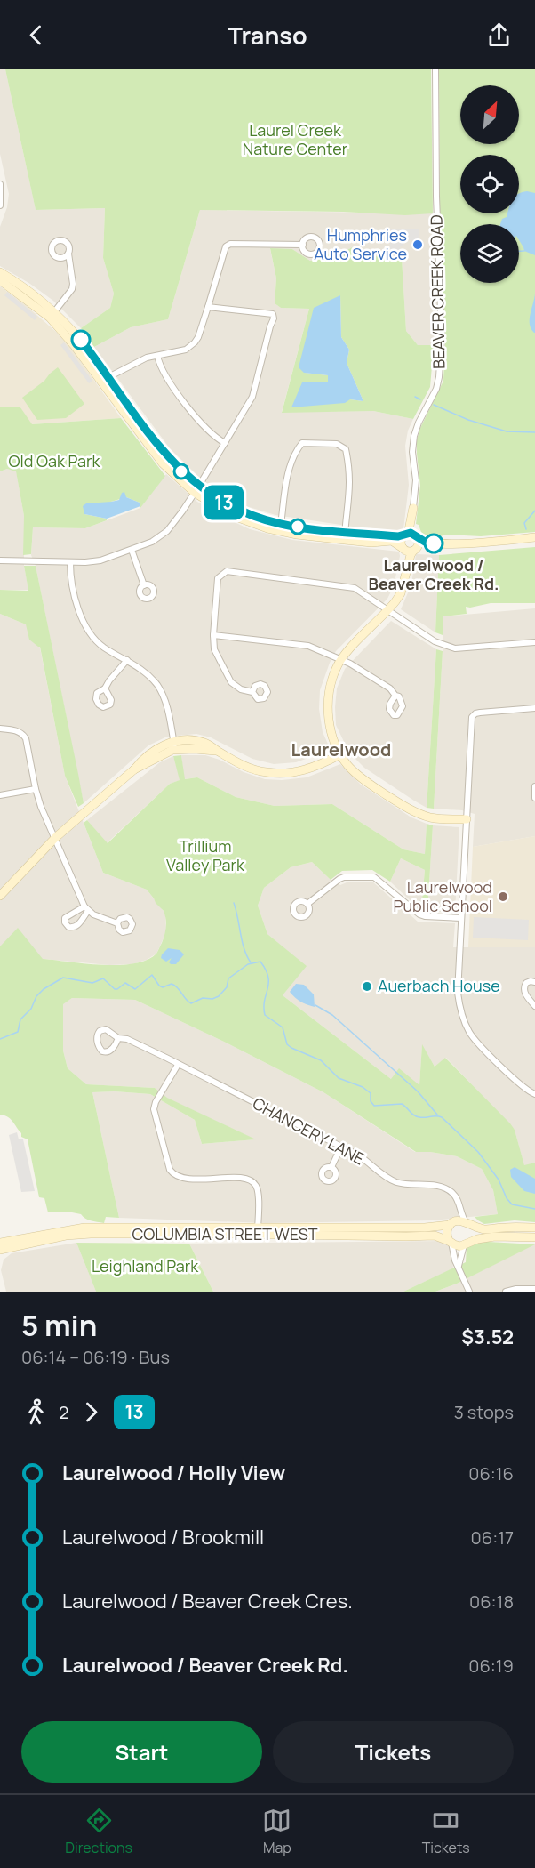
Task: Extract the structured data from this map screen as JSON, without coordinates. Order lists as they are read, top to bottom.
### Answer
{
  "streets": {
    "street": ["BEAVER CREEK ROAD", "CHANCERY LANE", "COLUMBIA STREET WEST"]
  },
  "crossings": [
    ["CHANCERY LANE", "COLUMBIA STREET WEST"]
  ],
  "districts": ["Laurelwood"],
  "parks": [
    "Laurel Creek Nature Center",
    "Old Oak Park",
    "Trillium Valley Park",
    "Leighland Park"
  ],
  "places": [
    "Humphries Auto Service",
    "Laurelwood / Beaver Creek Rd.",
    "Laurelwood Public School",
    "Auerbach House"
  ],
  "lines": ["bus line 13"],
  "north": "top right",
  "page": {
    "header": "Transo",
    "on_map": "13",
    "heading": ["5 min", "06:14 – 06:19 · Bus", "$3.52"],
    "legs": ["2", "13", "3 stops"],
    "list": [
      {
        "name": "Laurelwood / Holly View",
        "value": "06:16"
      },
      {
        "name": "Laurelwood / Brookmill",
        "value": "06:17"
      },
      {
        "name": "Laurelwood / Beaver Creek Cres.",
        "value": "06:18"
      },
      {
        "name": "Laurelwood / Beaver Creek Rd.",
        "value": "06:19"
      }
    ],
    "buttons": ["Start", "Tickets"],
    "tabs": ["Directions", "Map", "Tickets"]
  }
}
